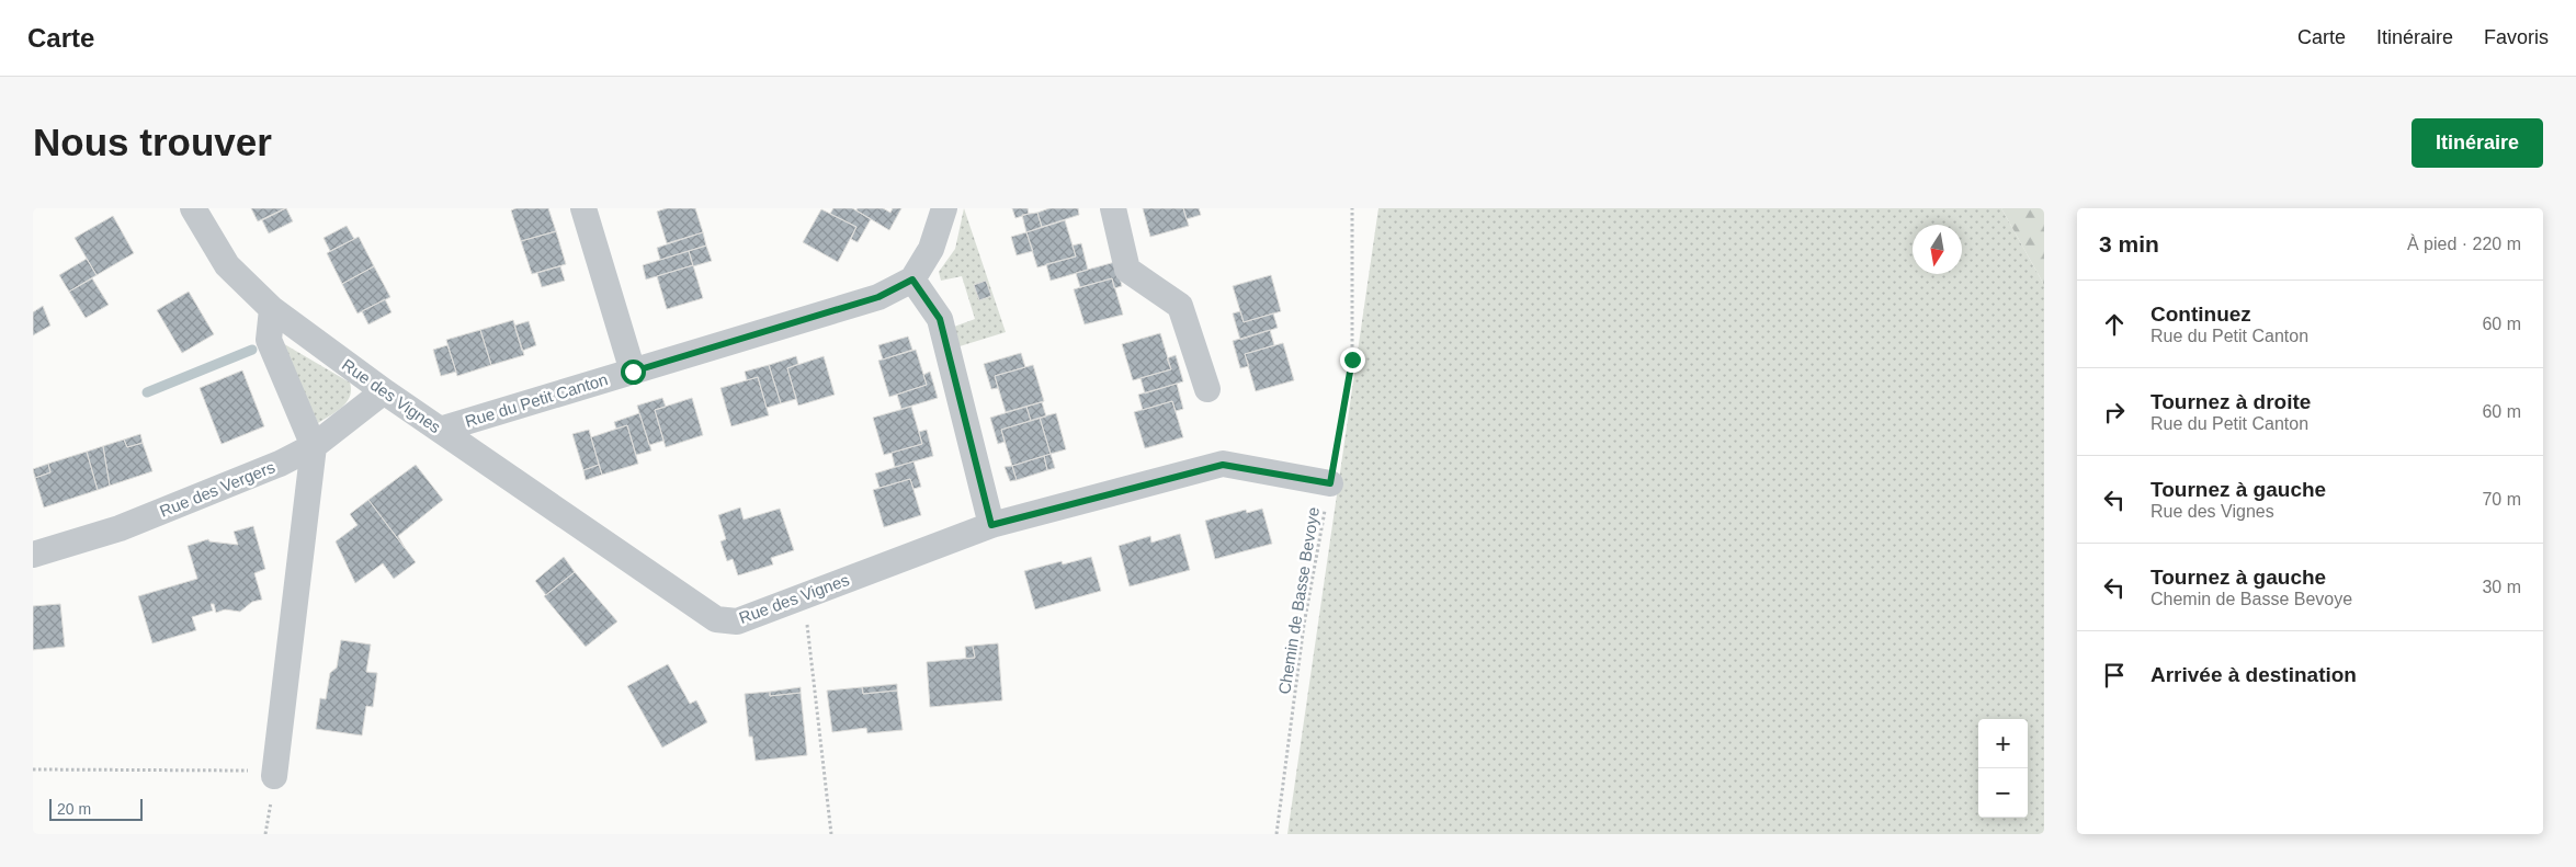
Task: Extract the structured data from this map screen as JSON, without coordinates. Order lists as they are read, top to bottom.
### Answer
{
  "streets": {
    "street": ["Rue des Vignes", "Rue du Petit Canton", "Rue des Vergers"],
    "path": ["Chemin de Basse Bevoye"]
  },
  "crossings": [
    ["Rue des Vignes", "Rue du Petit Canton"],
    ["Rue des Vignes", "Rue des Vergers"],
    ["Rue des Vignes", "Chemin de Basse Bevoye"]
  ],
  "scale_bar": "20 m",
  "north": "bottom",
  "page": {
    "header": "Carte",
    "nav": ["Carte", "Itinéraire", "Favoris"],
    "buttons": "Itinéraire",
    "title": "Nous trouver",
    "heading": ["3 min", "À pied · 220 m"],
    "list": [
      ["Continuez", "Rue du Petit Canton", "60 m"],
      ["Tournez à droite", "Rue du Petit Canton", "60 m"],
      ["Tournez à gauche", "Rue des Vignes", "70 m"],
      ["Tournez à gauche", "Chemin de Basse Bevoye", "30 m"],
      "Arrivée à destination"
    ],
    "map_buttons": ["+", "−"],
    "scale": "20 m"
  }
}
